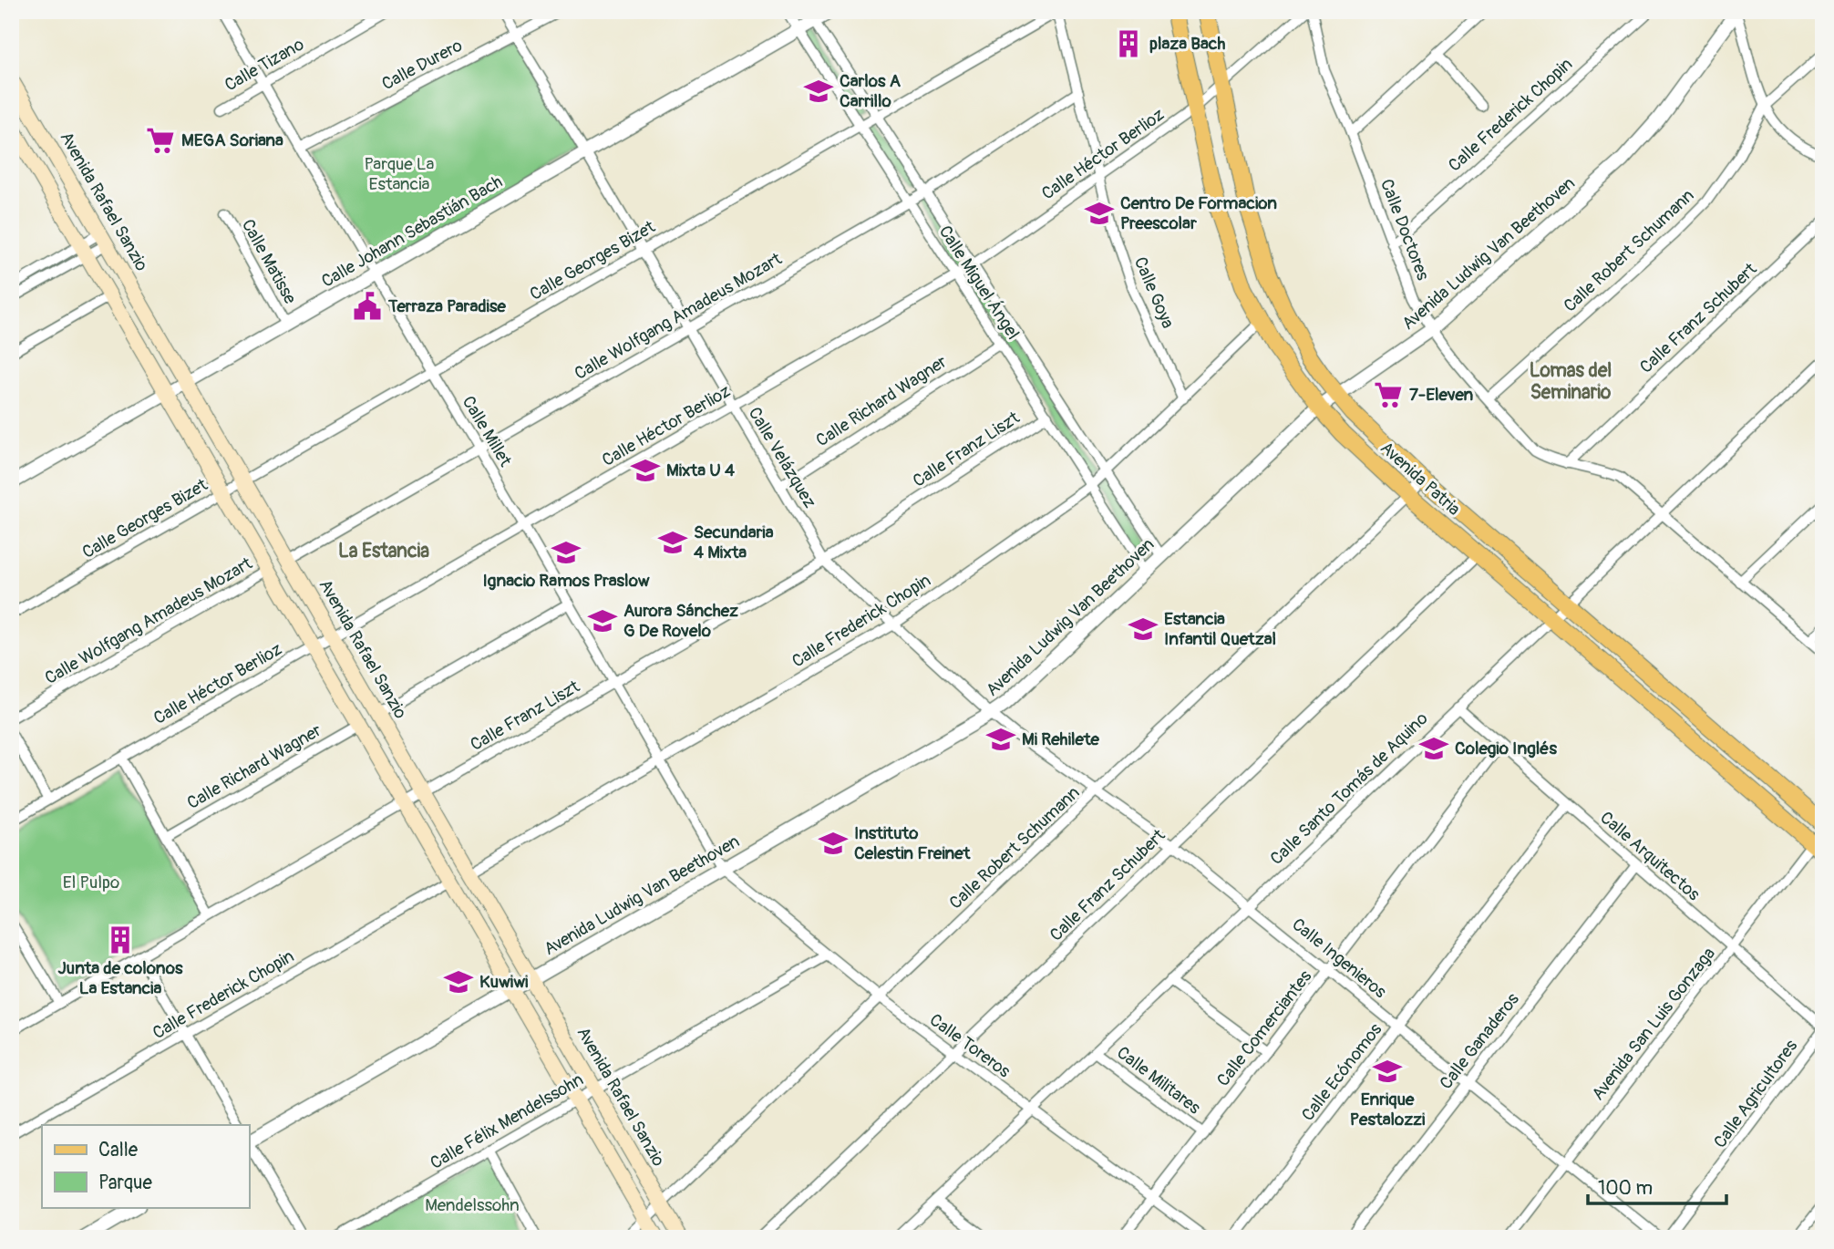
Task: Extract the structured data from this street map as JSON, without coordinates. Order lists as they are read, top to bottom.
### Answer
{
  "streets": {
    "main road": ["Avenida Rafael Sanzio", "Avenida Patria"],
    "street": [
      "Calle Tizano",
      "Calle Durero",
      "Calle Frederick Chopin",
      "Calle Héctor Berlioz",
      "Calle Doctores",
      "Calle Johann Sebastián Bach",
      "Calle Robert Schumann",
      "Avenida Ludwig Van Beethoven",
      "Calle Georges Bizet",
      "Calle Matisse",
      "Calle Miguel Ángel",
      "Calle Goya",
      "Calle Wolfgang Amadeus Mozart",
      "Calle Franz Schubert",
      "Calle Richard Wagner",
      "Calle Millet",
      "Calle Franz Liszt",
      "Calle Velázquez",
      "Calle Santo Tomás de Aquino",
      "Calle Arquitectos",
      "Calle Ingenieros",
      "Avenida San Luis Gonzaga",
      "Calle Comerciantes",
      "Calle Ganaderos",
      "Calle Toreros",
      "Calle Ecónomos",
      "Calle Militares",
      "Calle Agricultores",
      "Calle Félix Mendelssohn"
    ]
  },
  "crossings": [
    ["Calle Tizano", "Calle Millet"],
    ["Calle Durero", "Calle Millet"],
    ["Calle Durero", "Calle Velázquez"],
    ["Calle Frederick Chopin", "Avenida Rafael Sanzio"],
    ["Calle Frederick Chopin", "Calle Doctores"],
    ["Calle Frederick Chopin", "Calle Miguel Ángel"],
    ["Calle Frederick Chopin", "Calle Goya"],
    ["Calle Frederick Chopin", "Calle Millet"],
    ["Calle Frederick Chopin", "Calle Velázquez"],
    ["Calle Frederick Chopin", "Avenida Patria"],
    ["Calle Héctor Berlioz", "Avenida Rafael Sanzio"],
    ["Calle Héctor Berlioz", "Calle Miguel Ángel"],
    ["Calle Héctor Berlioz", "Calle Goya"],
    ["Calle Héctor Berlioz", "Calle Millet"],
    ["Calle Héctor Berlioz", "Calle Velázquez"],
    ["Calle Héctor Berlioz", "Avenida Patria"],
    ["Avenida Rafael Sanzio", "Calle Johann Sebastián Bach"],
    ["Avenida Rafael Sanzio", "Calle Robert Schumann"],
    ["Avenida Rafael Sanzio", "Avenida Ludwig Van Beethoven"],
    ["Avenida Rafael Sanzio", "Calle Georges Bizet"],
    ["Avenida Rafael Sanzio", "Calle Wolfgang Amadeus Mozart"],
    ["Avenida Rafael Sanzio", "Calle Franz Liszt"],
    ["Avenida Rafael Sanzio", "Calle Félix Mendelssohn"],
    ["Calle Doctores", "Calle Robert Schumann"],
    ["Calle Doctores", "Avenida Ludwig Van Beethoven"],
    ["Calle Doctores", "Calle Franz Schubert"],
    ["Calle Doctores", "Calle Santo Tomás de Aquino"],
    ["Calle Johann Sebastián Bach", "Calle Matisse"],
    ["Calle Johann Sebastián Bach", "Calle Miguel Ángel"],
    ["Calle Johann Sebastián Bach", "Calle Millet"],
    ["Calle Johann Sebastián Bach", "Calle Velázquez"],
    ["Calle Robert Schumann", "Avenida Patria"],
    ["Calle Robert Schumann", "Calle Ingenieros"],
    ["Calle Robert Schumann", "Calle Toreros"],
    ["Avenida Ludwig Van Beethoven", "Calle Miguel Ángel"],
    ["Avenida Ludwig Van Beethoven", "Calle Millet"],
    ["Avenida Ludwig Van Beethoven", "Calle Velázquez"],
    ["Avenida Ludwig Van Beethoven", "Avenida Patria"],
    ["Avenida Ludwig Van Beethoven", "Calle Ingenieros"],
    ["Avenida Ludwig Van Beethoven", "Calle Toreros"],
    ["Calle Georges Bizet", "Calle Miguel Ángel"],
    ["Calle Georges Bizet", "Calle Goya"],
    ["Calle Georges Bizet", "Calle Millet"],
    ["Calle Georges Bizet", "Calle Velázquez"],
    ["Calle Miguel Ángel", "Calle Wolfgang Amadeus Mozart"],
    ["Calle Miguel Ángel", "Calle Richard Wagner"],
    ["Calle Miguel Ángel", "Calle Franz Liszt"],
    ["Calle Goya", "Calle Wolfgang Amadeus Mozart"],
    ["Calle Wolfgang Amadeus Mozart", "Calle Millet"],
    ["Calle Wolfgang Amadeus Mozart", "Calle Velázquez"],
    ["Calle Franz Schubert", "Avenida Patria"],
    ["Calle Franz Schubert", "Calle Ingenieros"],
    ["Calle Franz Schubert", "Calle Toreros"],
    ["Calle Richard Wagner", "Calle Velázquez"],
    ["Calle Millet", "Calle Franz Liszt"],
    ["Calle Millet", "Calle Toreros"],
    ["Calle Franz Liszt", "Calle Velázquez"],
    ["Calle Velázquez", "Calle Ingenieros"],
    ["Avenida Patria", "Calle Santo Tomás de Aquino"],
    ["Avenida Patria", "Avenida San Luis Gonzaga"],
    ["Calle Santo Tomás de Aquino", "Calle Arquitectos"],
    ["Calle Santo Tomás de Aquino", "Calle Ingenieros"],
    ["Calle Santo Tomás de Aquino", "Calle Toreros"],
    ["Calle Santo Tomás de Aquino", "Calle Militares"],
    ["Calle Arquitectos", "Avenida San Luis Gonzaga"],
    ["Calle Arquitectos", "Calle Comerciantes"],
    ["Calle Arquitectos", "Calle Ganaderos"],
    ["Calle Arquitectos", "Calle Ecónomos"],
    ["Calle Arquitectos", "Calle Agricultores"],
    ["Calle Ingenieros", "Avenida San Luis Gonzaga"],
    ["Calle Ingenieros", "Calle Comerciantes"],
    ["Calle Ingenieros", "Calle Ganaderos"],
    ["Calle Ingenieros", "Calle Ecónomos"],
    ["Calle Comerciantes", "Calle Toreros"],
    ["Calle Comerciantes", "Calle Militares"],
    ["Calle Toreros", "Calle Félix Mendelssohn"]
  ],
  "districts": ["Lomas del Seminario", "La Estancia"],
  "parks": ["Parque La Estancia", "El Pulpo", "Mendelssohn"],
  "places": {
    "building": ["plaza Bach", "Junta de colonos La Estancia"],
    "school or university": [
      "Carlos A Carrillo",
      "Centro De Formacion Preescolar",
      "Mixta U 4",
      "Secundaria 4 Mixta",
      "Ignacio Ramos Praslow",
      "Aurora Sánchez G De Rovelo",
      "Estancia Infantil Quetzal",
      "Mi Rehilete",
      "Colegio Inglés",
      "Instituto Celestin Freinet",
      "Kuwiwi",
      "Enrique Pestalozzi"
    ],
    "supermarket": ["MEGA Soriana", "7-Eleven"],
    "public building": ["Terraza Paradise"]
  },
  "legend": ["Calle", "Parque"],
  "scale_bar": "100 m"
}
